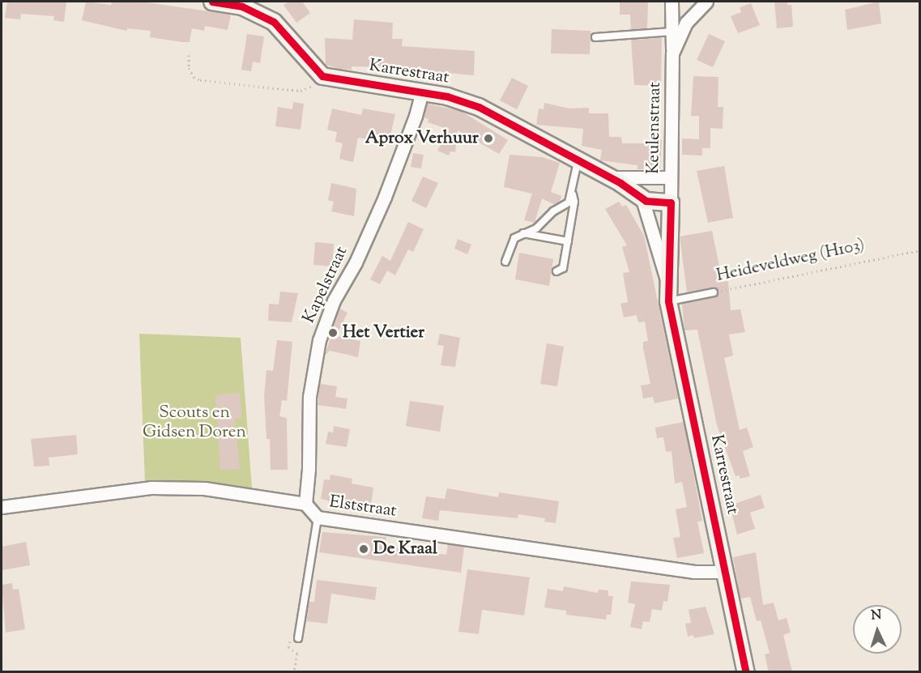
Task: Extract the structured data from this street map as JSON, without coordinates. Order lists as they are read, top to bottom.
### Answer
{
  "streets": {
    "street": [
      "Karrestraat",
      "Keulenstraat",
      "Kapelstraat",
      "Elststraat"
    ],
    "lane": ["Heideveldweg (H103)"]
  },
  "crossings": [
    ["Karrestraat", "Keulenstraat"],
    ["Karrestraat", "Heideveldweg (H103)"],
    ["Karrestraat", "Kapelstraat"],
    ["Karrestraat", "Elststraat"],
    ["Kapelstraat", "Elststraat"]
  ],
  "parks": ["Scouts en Gidsen Doren"],
  "places": ["Aprox Verhuur", "Het Vertier", "De Kraal"],
  "north": "top"
}
